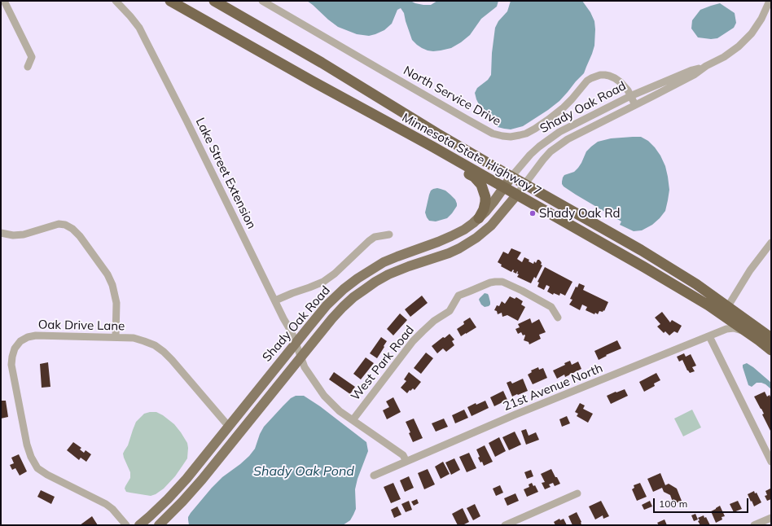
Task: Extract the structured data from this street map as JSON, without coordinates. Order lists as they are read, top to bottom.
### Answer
{
  "streets": {
    "highway": ["Minnesota State Highway 7"],
    "main road": ["Shady Oak Road"],
    "street": [
      "North Service Drive",
      "Lake Street Extension",
      "Oak Drive Lane",
      "West Park Road",
      "21st Avenue North"
    ]
  },
  "crossings": [
    ["North Service Drive", "Shady Oak Road"],
    ["Shady Oak Road", "Minnesota State Highway 7"],
    ["Shady Oak Road", "Lake Street Extension"],
    ["Shady Oak Road", "Oak Drive Lane"],
    ["Minnesota State Highway 7", "21st Avenue North"],
    ["Lake Street Extension", "West Park Road"],
    ["Lake Street Extension", "21st Avenue North"]
  ],
  "water": ["Shady Oak Pond"],
  "places": ["Shady Oak Rd"],
  "scale_bar": "100 m"
}
